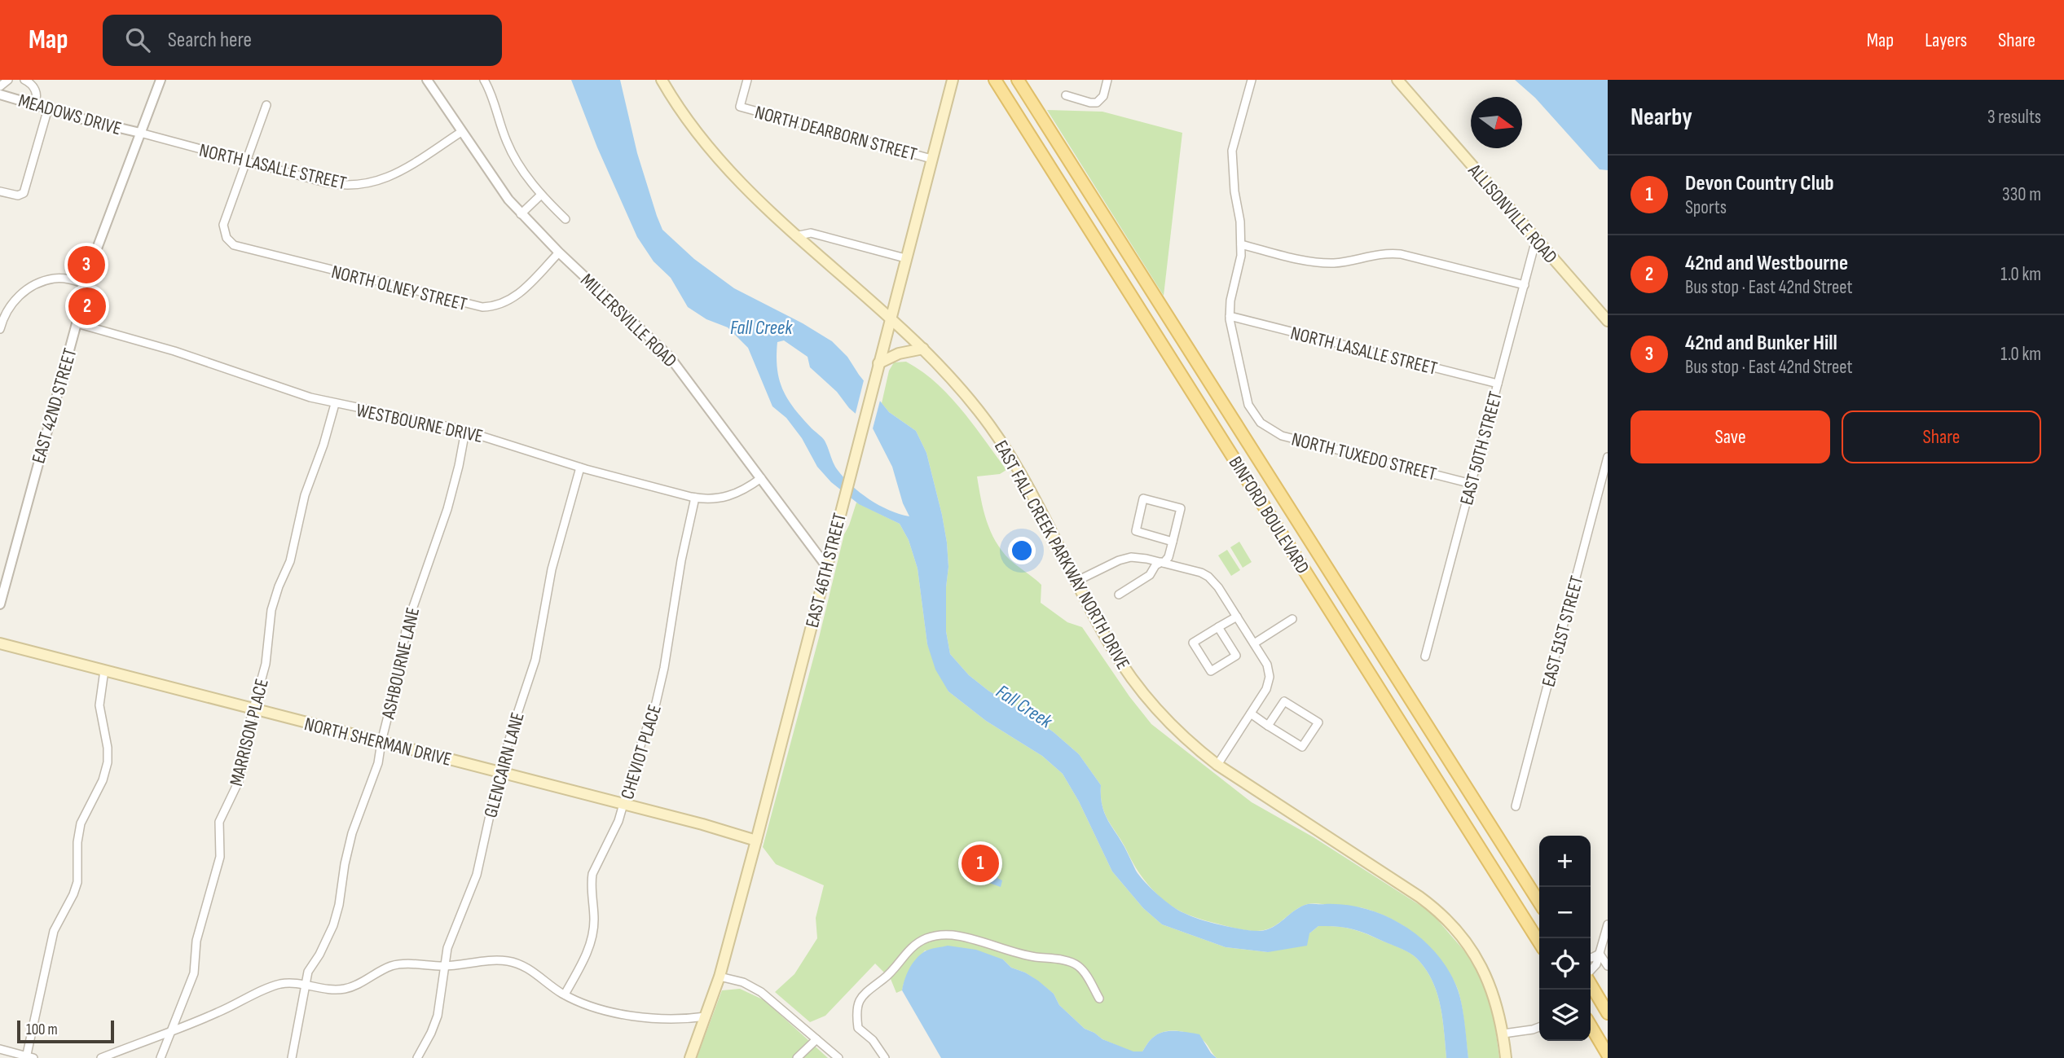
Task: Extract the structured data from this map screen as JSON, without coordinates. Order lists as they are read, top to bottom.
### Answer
{
  "streets": {
    "main road": [
      "ALLISONVILLE ROAD",
      "BINFORD BOULEVARD",
      "EAST FALL CREEK PARKWAY NORTH DRIVE",
      "EAST 46TH STREET",
      "NORTH SHERMAN DRIVE"
    ],
    "street": [
      "MEADOWS DRIVE",
      "NORTH DEARBORN STREET",
      "NORTH LASALLE STREET",
      "NORTH OLNEY STREET",
      "MILLERSVILLE ROAD",
      "EAST 42ND STREET",
      "WESTBOURNE DRIVE",
      "EAST 50TH STREET",
      "NORTH TUXEDO STREET",
      "EAST 51ST STREET",
      "ASHBOURNE LANE",
      "MARRISON PLACE",
      "CHEVIOT PLACE",
      "GLENCAIRN LANE"
    ]
  },
  "crossings": [
    ["MEADOWS DRIVE", "NORTH LASALLE STREET"],
    ["MEADOWS DRIVE", "EAST 42ND STREET"],
    ["NORTH DEARBORN STREET", "EAST 46TH STREET"],
    ["NORTH LASALLE STREET", "NORTH OLNEY STREET"],
    ["NORTH LASALLE STREET", "MILLERSVILLE ROAD"],
    ["NORTH LASALLE STREET", "EAST 42ND STREET"],
    ["NORTH LASALLE STREET", "EAST 50TH STREET"],
    ["NORTH LASALLE STREET", "NORTH TUXEDO STREET"],
    ["ALLISONVILLE ROAD", "EAST 50TH STREET"],
    ["NORTH OLNEY STREET", "MILLERSVILLE ROAD"],
    ["MILLERSVILLE ROAD", "WESTBOURNE DRIVE"],
    ["MILLERSVILLE ROAD", "EAST 46TH STREET"],
    ["EAST 42ND STREET", "WESTBOURNE DRIVE"],
    ["WESTBOURNE DRIVE", "ASHBOURNE LANE"],
    ["WESTBOURNE DRIVE", "MARRISON PLACE"],
    ["WESTBOURNE DRIVE", "CHEVIOT PLACE"],
    ["WESTBOURNE DRIVE", "GLENCAIRN LANE"],
    ["EAST 50TH STREET", "NORTH TUXEDO STREET"],
    ["EAST FALL CREEK PARKWAY NORTH DRIVE", "EAST 46TH STREET"],
    ["EAST 46TH STREET", "NORTH SHERMAN DRIVE"],
    ["ASHBOURNE LANE", "NORTH SHERMAN DRIVE"],
    ["MARRISON PLACE", "NORTH SHERMAN DRIVE"],
    ["NORTH SHERMAN DRIVE", "CHEVIOT PLACE"],
    ["NORTH SHERMAN DRIVE", "GLENCAIRN LANE"]
  ],
  "water": ["Fall Creek"],
  "scale_bar": "100 m",
  "north": "right",
  "page": {
    "header": "Map",
    "search": "Search here",
    "nav": ["Map", "Layers", "Share"],
    "heading": ["Nearby", "3 results"],
    "list": [
      {
        "mark": "1",
        "name": "Devon Country Club",
        "note": "Sports",
        "value": "330 m"
      },
      {
        "mark": "2",
        "name": "42nd and Westbourne",
        "note": "Bus stop · East 42nd Street",
        "value": "1.0 km"
      },
      {
        "mark": "3",
        "name": "42nd and Bunker Hill",
        "note": "Bus stop · East 42nd Street",
        "value": "1.0 km"
      }
    ],
    "pins": ["3", "2", "1"],
    "buttons": ["Save", "Share"],
    "map_buttons": ["+", "−"],
    "scale": "100 m"
  }
}
